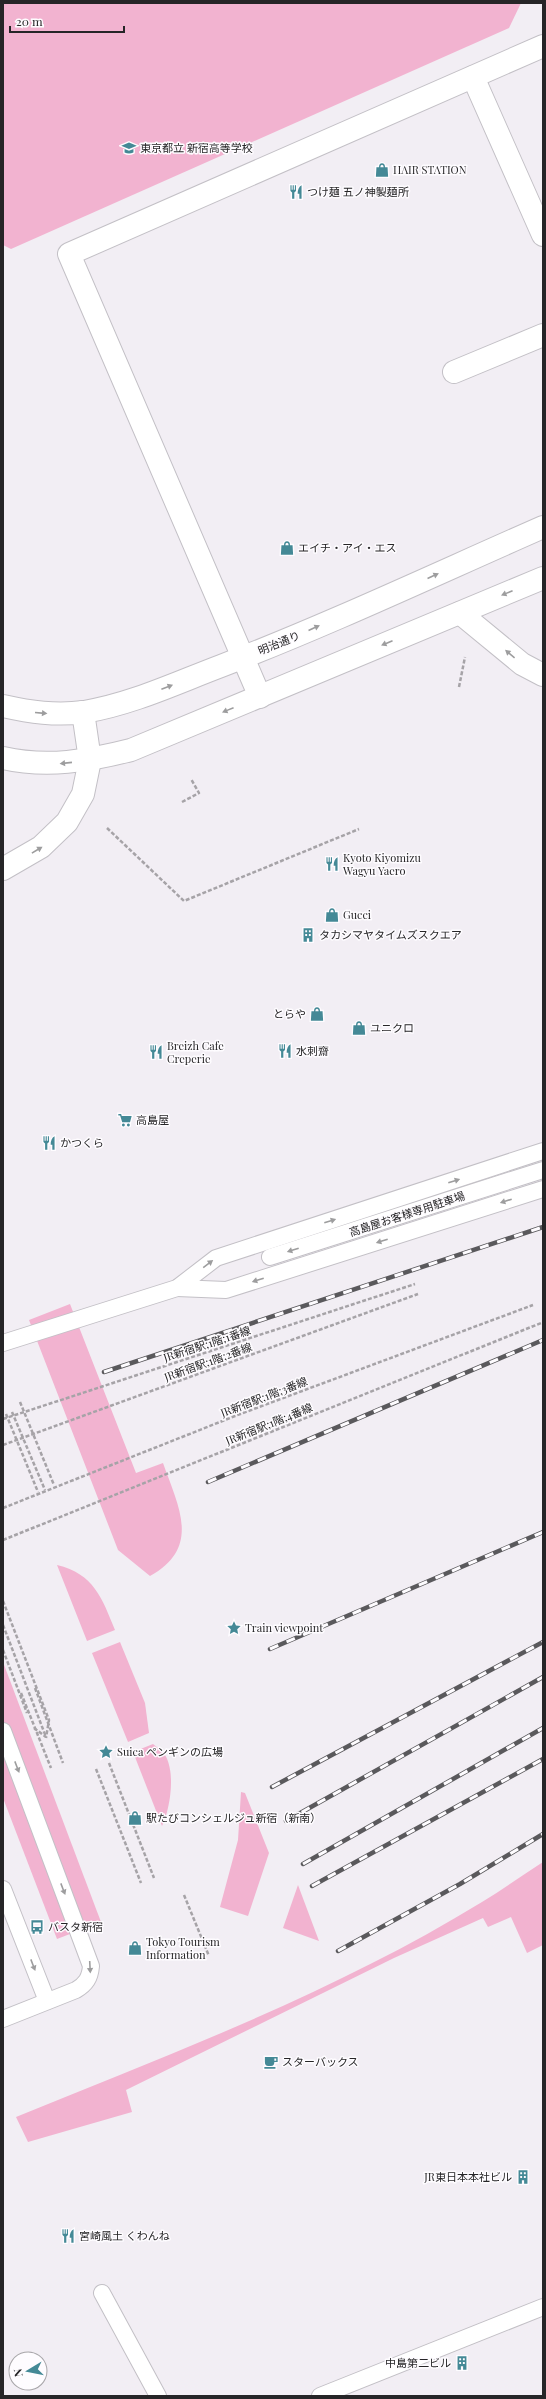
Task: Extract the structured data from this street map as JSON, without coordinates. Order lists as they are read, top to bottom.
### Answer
{
  "streets": {
    "street": ["明治通り"],
    "lane": ["高島屋お客様専用駐車場"],
    "path": [
      "JR新宿駅;1階;1番線",
      "JR新宿駅;1階;2番線",
      "JR新宿駅;1階;3番線",
      "JR新宿駅;1階;4番線"
    ]
  },
  "places": {
    "school or university": ["東京都立 新宿高等学校"],
    "shop": [
      "HAIR STATION",
      "エイチ・アイ・エス",
      "Gucci",
      "とらや",
      "ユニクロ",
      "駅たびコンシェルジュ新宿（新南）",
      "Tokyo Tourism Information"
    ],
    "restaurant": [
      "つけ麺 五ノ神製麺所",
      "Kyoto Kiyomizu Wagyu Yaero",
      "水刺齋",
      "Breizh Cafe Creperie",
      "かつくら",
      "宮崎風土 くわんね"
    ],
    "building": ["タカシマヤタイムズスクエア", "JR東日本本社ビル", "中島第二ビル"],
    "supermarket": ["高島屋"],
    "place": ["Train viewpoint", "Suica ペンギンの広場"],
    "bus stop": ["バスタ新宿"],
    "cafe": ["スターバックス"]
  },
  "scale_bar": "20 m",
  "north": "left"
}
